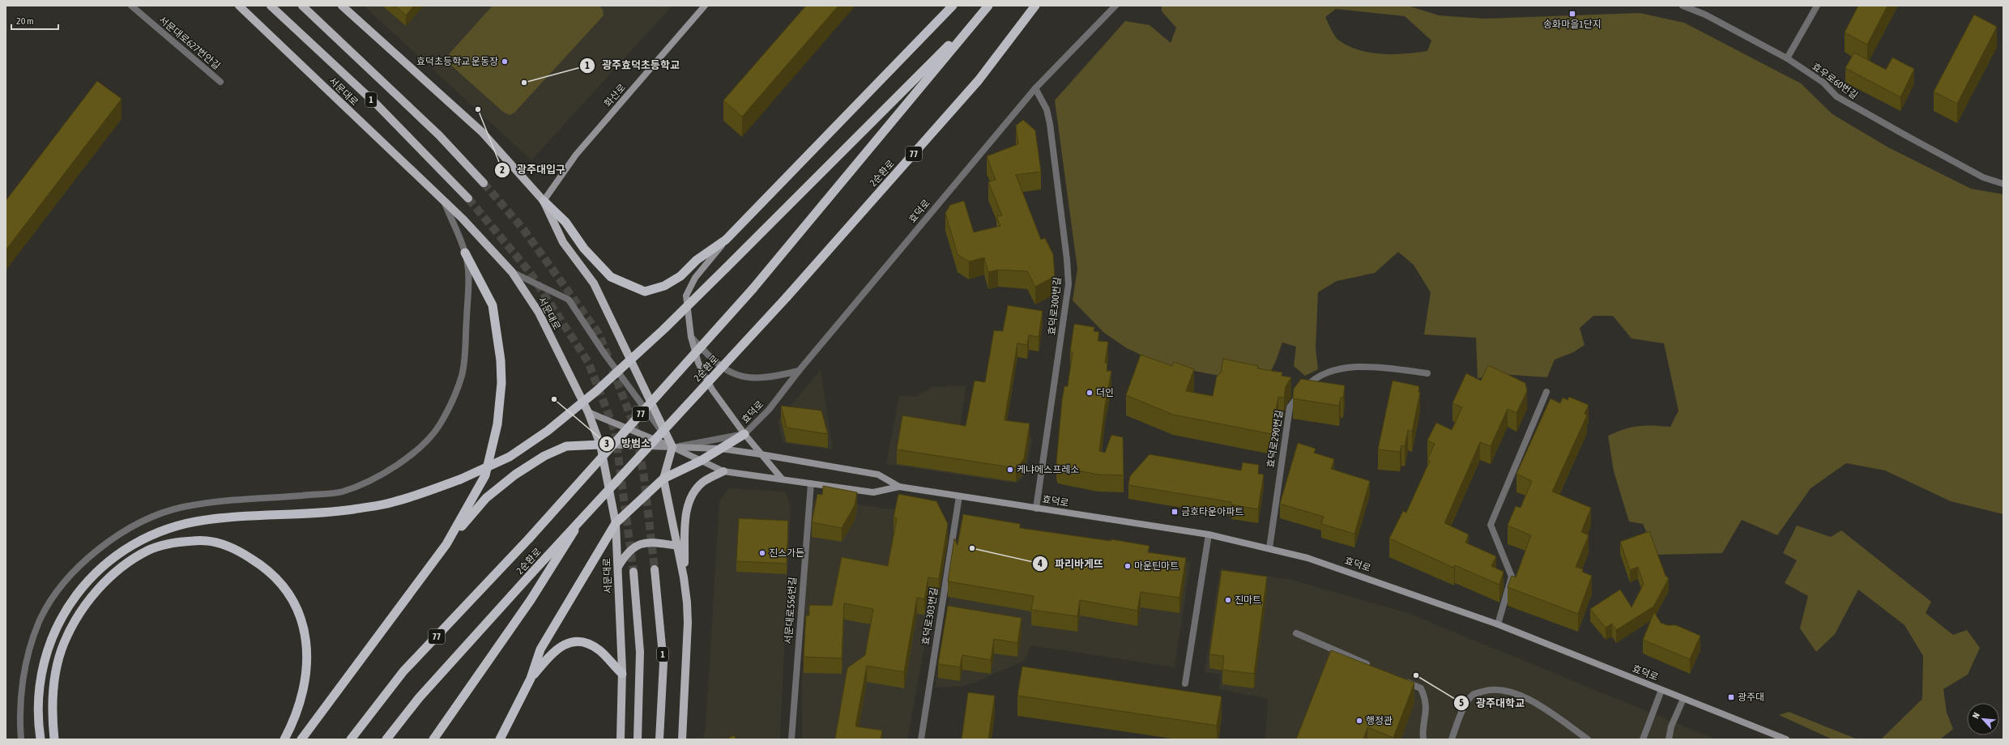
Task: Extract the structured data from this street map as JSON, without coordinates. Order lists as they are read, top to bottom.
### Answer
{
  "streets": {
    "highway": ["77", "2순환로"],
    "main road": [
      "서문대로",
      "화산로",
      "1",
      "효덕로"
    ],
    "street": [
      "서문대로627번안길",
      "효우로60번길",
      "효덕로300번길",
      "효덕로290번길",
      "서문대로556번길",
      "효덕로303번길"
    ]
  },
  "crossings": [
    ["서문대로", "효덕로"],
    ["효덕로", "효덕로300번길"],
    ["효덕로", "효덕로290번길"],
    ["효덕로", "서문대로556번길"],
    ["효덕로", "효덕로303번길"]
  ],
  "places": {
    "transit": ["송화마을1단지", "금호타운아파트", "광주대"],
    "other": [
      "효덕초등학교 운동장",
      "광주효덕초등학교",
      "광주대입구",
      "더인",
      "방범소",
      "케냐에스프레소",
      "파리바게뜨",
      "진스가든",
      "마운틴마트",
      "진마트",
      "광주대학교",
      "행정관"
    ]
  },
  "scale_bar": "20 m",
  "north": "top left"
}
